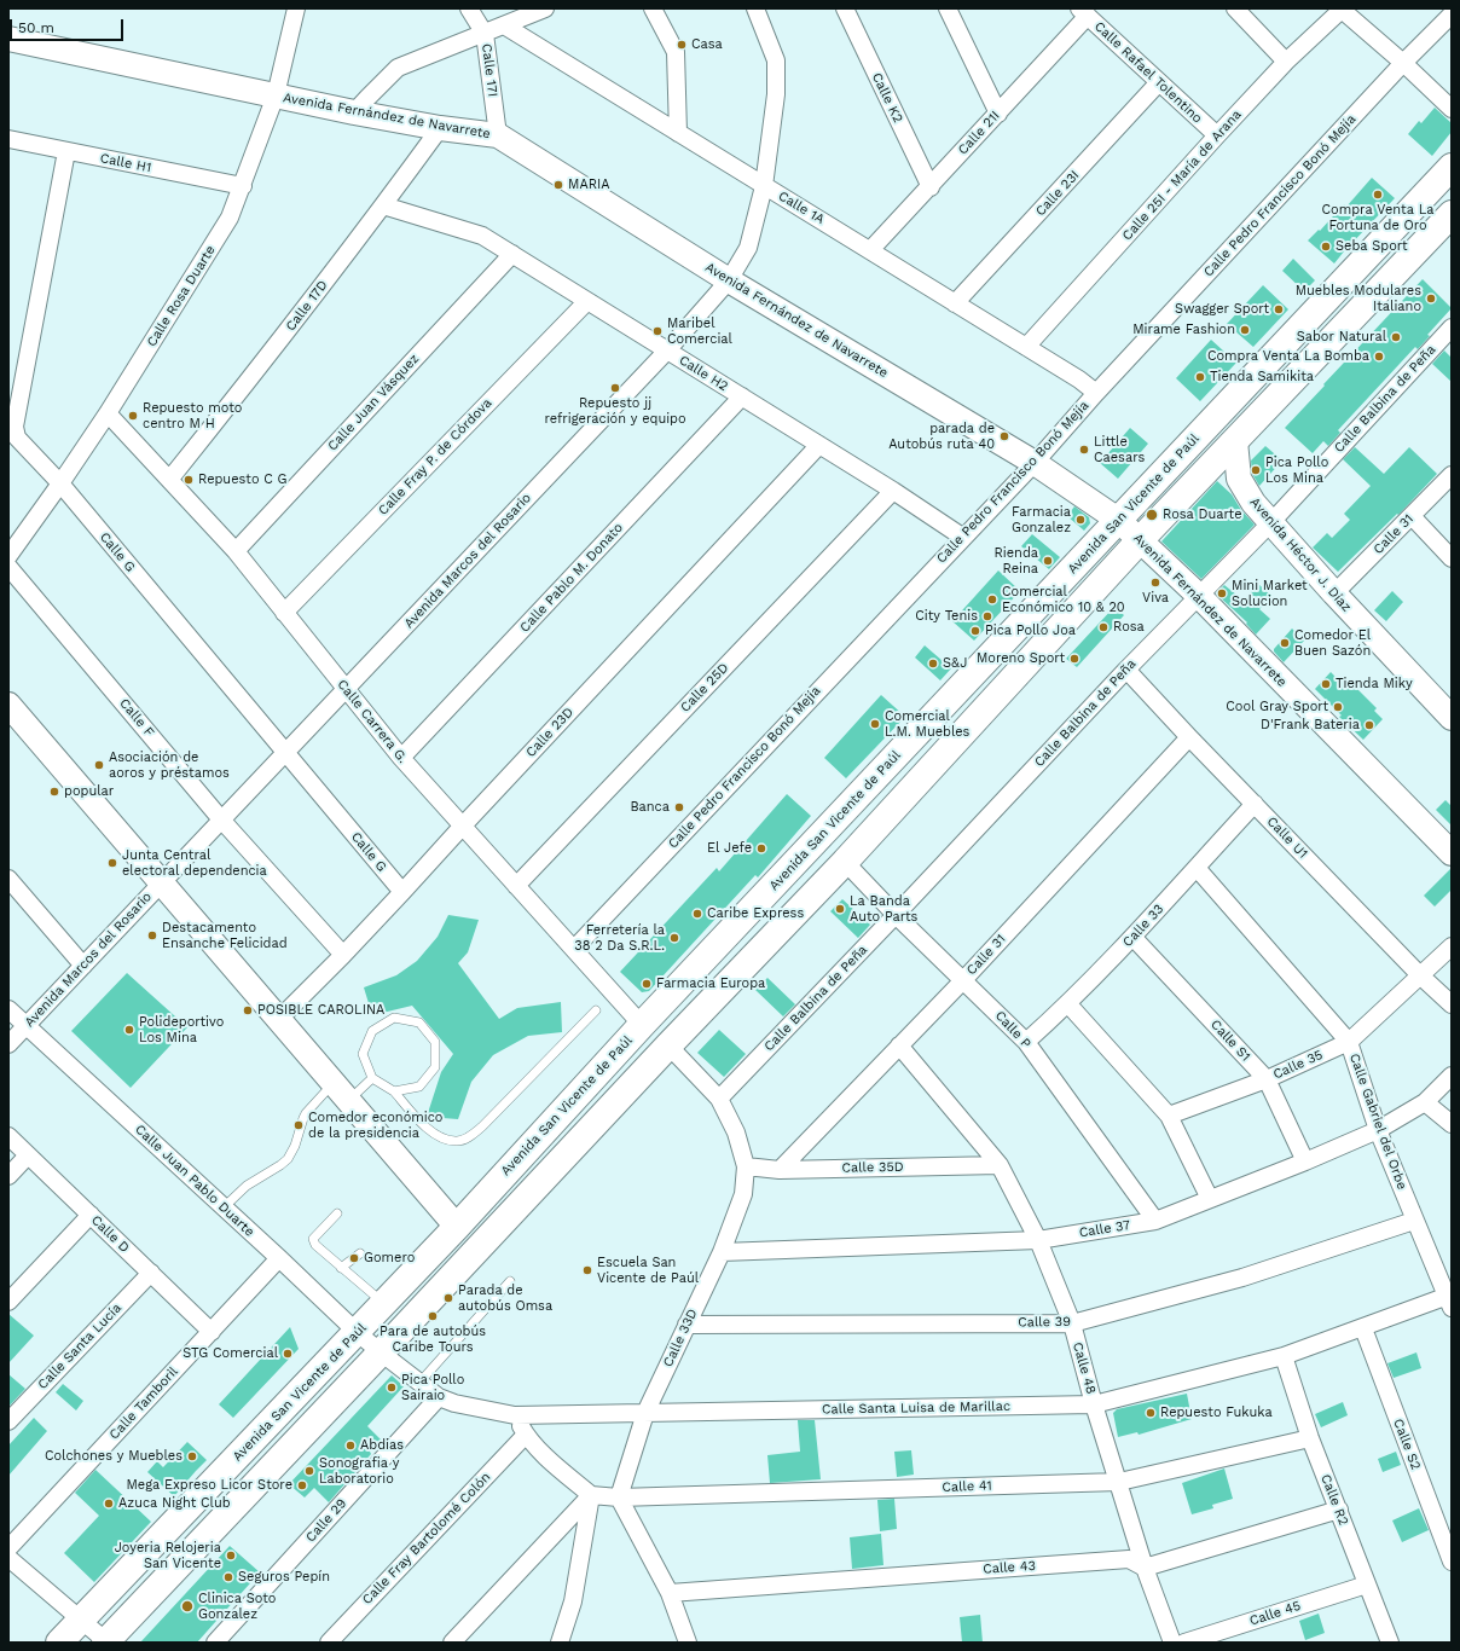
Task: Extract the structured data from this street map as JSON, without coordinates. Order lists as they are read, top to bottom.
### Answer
{
  "streets": {
    "main road": ["Avenida Fernández de Navarrete", "Avenida San Vicente de Paúl", "Avenida Héctor J. Díaz"],
    "street": [
      "Calle 17I",
      "Calle Rafael Tolentino",
      "Calle K2",
      "Calle 21I",
      "Calle H1",
      "Calle 25I - María de Arana",
      "Calle 23I",
      "Calle Pedro Francisco Bonó Mejía",
      "Calle 1A",
      "Calle Rosa Duarte",
      "Calle 17D",
      "Calle H2",
      "Calle Balbina de Peña",
      "Calle Juan Vásquez",
      "Calle Fray P. de Córdova",
      "Calle 31",
      "Calle G",
      "Avenida Marcos del Rosario",
      "Calle Pablo M. Donato",
      "Calle 25D",
      "Calle F",
      "Calle Carrera G.",
      "Calle 23D",
      "Calle U1",
      "Calle 33",
      "Calle P",
      "Calle S1",
      "Calle 35",
      "Calle Gabriel del Orbe",
      "Calle 35D",
      "Calle Juan Pablo Duarte",
      "Calle 37",
      "Calle D",
      "Calle 39",
      "Calle 33D",
      "Calle Santa Lucía",
      "Calle 48",
      "Calle Tamboril",
      "Calle Santa Luisa de Marillac",
      "Calle S2",
      "Calle 41",
      "Calle R2",
      "Calle 29",
      "Calle Fray Bartolomé Colón",
      "Calle 43",
      "Calle 45"
    ]
  },
  "crossings": [
    ["Calle 17I", "Avenida Fernández de Navarrete"],
    ["Calle Rafael Tolentino", "Calle 21I"],
    ["Calle Rafael Tolentino", "Calle 25I - María de Arana"],
    ["Calle Rafael Tolentino", "Calle 23I"],
    ["Calle K2", "Calle 21I"],
    ["Avenida Fernández de Navarrete", "Calle Pedro Francisco Bonó Mejía"],
    ["Avenida Fernández de Navarrete", "Calle Rosa Duarte"],
    ["Avenida Fernández de Navarrete", "Calle 17D"],
    ["Avenida Fernández de Navarrete", "Calle Balbina de Peña"],
    ["Avenida Fernández de Navarrete", "Avenida San Vicente de Paúl"],
    ["Avenida Fernández de Navarrete", "Avenida Marcos del Rosario"],
    ["Calle 21I", "Calle 1A"],
    ["Calle H1", "Calle Rosa Duarte"],
    ["Calle H1", "Calle G"],
    ["Calle 25I - María de Arana", "Calle 1A"],
    ["Calle 23I", "Calle 1A"],
    ["Calle Pedro Francisco Bonó Mejía", "Calle 1A"],
    ["Calle Pedro Francisco Bonó Mejía", "Calle H2"],
    ["Calle Pedro Francisco Bonó Mejía", "Calle Carrera G."],
    ["Calle 1A", "Avenida Marcos del Rosario"],
    ["Calle Rosa Duarte", "Calle G"],
    ["Calle Rosa Duarte", "Calle Carrera G."],
    ["Calle 17D", "Calle H2"],
    ["Calle 17D", "Calle Carrera G."],
    ["Calle H2", "Calle Juan Vásquez"],
    ["Calle H2", "Calle Fray P. de Córdova"],
    ["Calle H2", "Avenida Marcos del Rosario"],
    ["Calle H2", "Calle Pablo M. Donato"],
    ["Calle H2", "Calle 25D"],
    ["Calle H2", "Calle 23D"],
    ["Calle Balbina de Peña", "Avenida Héctor J. Díaz"],
    ["Calle Balbina de Peña", "Calle U1"],
    ["Calle Balbina de Peña", "Calle P"],
    ["Calle Balbina de Peña", "Calle 33D"],
    ["Calle Juan Vásquez", "Calle Carrera G."],
    ["Calle Fray P. de Córdova", "Calle Carrera G."],
    ["Avenida San Vicente de Paúl", "Calle Carrera G."],
    ["Avenida San Vicente de Paúl", "Calle Juan Pablo Duarte"],
    ["Calle 31", "Avenida Héctor J. Díaz"],
    ["Calle 31", "Calle U1"],
    ["Calle 31", "Calle P"],
    ["Calle 31", "Calle 35D"],
    ["Calle 31", "Calle 48"],
    ["Calle G", "Avenida Marcos del Rosario"],
    ["Calle G", "Calle 23D"],
    ["Avenida Marcos del Rosario", "Calle F"],
    ["Avenida Marcos del Rosario", "Calle Carrera G."],
    ["Avenida Marcos del Rosario", "Calle Juan Pablo Duarte"],
    ["Calle Pablo M. Donato", "Calle Carrera G."],
    ["Calle 25D", "Calle Carrera G."],
    ["Calle F", "Calle 23D"],
    ["Calle Carrera G.", "Calle 23D"],
    ["Calle U1", "Calle 33"],
    ["Calle U1", "Calle 35"],
    ["Calle 33", "Calle P"],
    ["Calle 33", "Calle S1"],
    ["Calle 33", "Calle Gabriel del Orbe"],
    ["Calle P", "Calle 37"],
    ["Calle S1", "Calle 35"],
    ["Calle S1", "Calle 37"],
    ["Calle 35", "Calle Gabriel del Orbe"],
    ["Calle Gabriel del Orbe", "Calle 37"],
    ["Calle Gabriel del Orbe", "Calle 39"],
    ["Calle Gabriel del Orbe", "Calle Santa Luisa de Marillac"],
    ["Calle 35D", "Calle 33D"],
    ["Calle 35D", "Calle 48"],
    ["Calle Juan Pablo Duarte", "Calle Tamboril"],
    ["Calle Juan Pablo Duarte", "Calle Santa Luisa de Marillac"],
    ["Calle 37", "Calle 33D"],
    ["Calle 37", "Calle 48"],
    ["Calle D", "Calle Santa Lucía"],
    ["Calle D", "Calle Tamboril"],
    ["Calle 39", "Calle 33D"],
    ["Calle 39", "Calle 48"],
    ["Calle 33D", "Calle Santa Luisa de Marillac"],
    ["Calle 33D", "Calle 41"],
    ["Calle 48", "Calle Santa Luisa de Marillac"],
    ["Calle 48", "Calle 41"],
    ["Calle 48", "Calle 43"],
    ["Calle Santa Luisa de Marillac", "Calle S2"],
    ["Calle Santa Luisa de Marillac", "Calle R2"],
    ["Calle Santa Luisa de Marillac", "Calle 29"],
    ["Calle 41", "Calle R2"],
    ["Calle R2", "Calle 45"]
  ],
  "places": [
    "Casa",
    "MARIA",
    "Compra Venta La Fortuna de Oro",
    "Seba Sport",
    "Muebles Modulares Italiano",
    "Swagger Sport",
    "Mirame Fashion",
    "Maribel Comercial",
    "Sabor Natural",
    "Compra Venta La Bomba",
    "Tienda Samikita",
    "Repuesto jj refrigeración y equipo",
    "Repuesto moto centro M H",
    "parada de Autobús ruta 40",
    "Little Caesars",
    "Pica Pollo Los Mina",
    "Repuesto C G",
    "Rosa Duarte",
    "Farmacia Gonzalez",
    "Rienda Reina",
    "Viva",
    "Mini Market Solucion",
    "Comercial Económico 10 & 20",
    "City Tenis",
    "Rosa",
    "Pica Pollo Joa",
    "Comedor El Buen Sazón",
    "Moreno Sport",
    "S&J",
    "Tienda Miky",
    "Cool Gray Sport",
    "Comercial L.M. Muebles",
    "D'Frank Bateria",
    "Asociación de aoros y préstamos",
    "popular",
    "Banca",
    "El Jefe",
    "Junta Central electoral dependencia",
    "La Banda Auto Parts",
    "Caribe Express",
    "Destacamento Ensanche Felicidad",
    "Ferretería la 38 2 Da S.R.L.",
    "Farmacia Europa",
    "POSIBLE CAROLINA",
    "Polideportivo Los Mina",
    "Comedor económico de la presidencia",
    "Gomero",
    "Escuela San Vicente de Paúl",
    "Parada de autobús Omsa",
    "Para de autobús Caribe Tours",
    "STG Comercial",
    "Pica Pollo Sairaio",
    "Repuesto Fukuka",
    "Abdias",
    "Colchones y Muebles",
    "Sonografia y Laboratorio",
    "Mega Expreso Licor Store",
    "Azuca Night Club",
    "Joyeria Relojeria San Vicente",
    "Seguros Pepín",
    "Clinica Soto Gonzalez"
  ],
  "scale_bar": "50 m"
}
